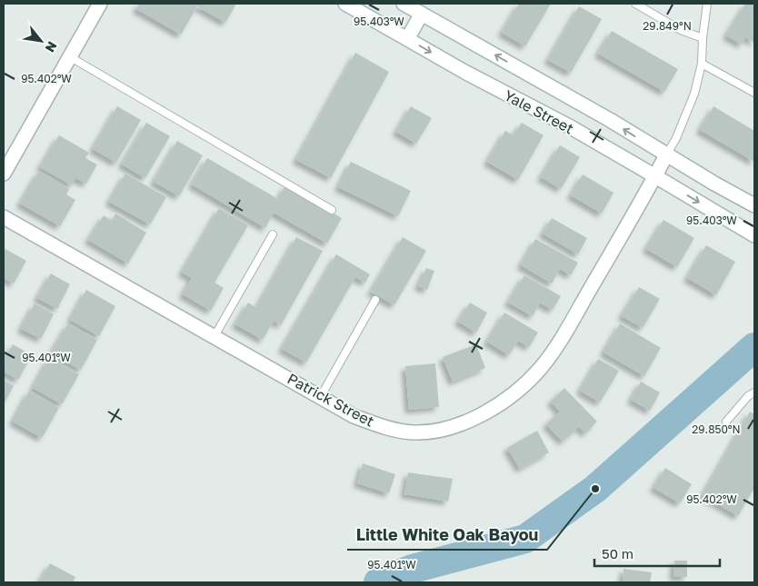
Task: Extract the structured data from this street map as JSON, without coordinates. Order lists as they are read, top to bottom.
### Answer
{
  "streets": {
    "street": ["Yale Street", "Patrick Street"]
  },
  "crossings": [
    ["Yale Street", "Patrick Street"]
  ],
  "places": ["Little White Oak Bayou"],
  "scale_bar": "50 m",
  "north": "bottom right",
  "coordinates": [
    "95.403°W",
    "29.849°N",
    "95.402°W",
    "95.401°W",
    "29.850°N"
  ]
}
